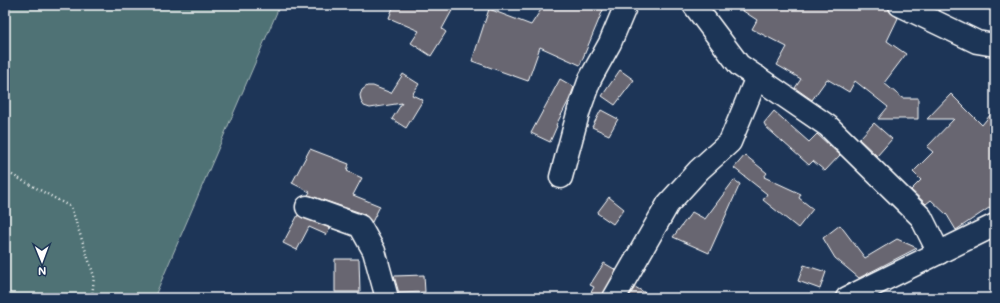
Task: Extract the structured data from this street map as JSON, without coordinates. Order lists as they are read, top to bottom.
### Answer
{
  "north": "bottom"
}
